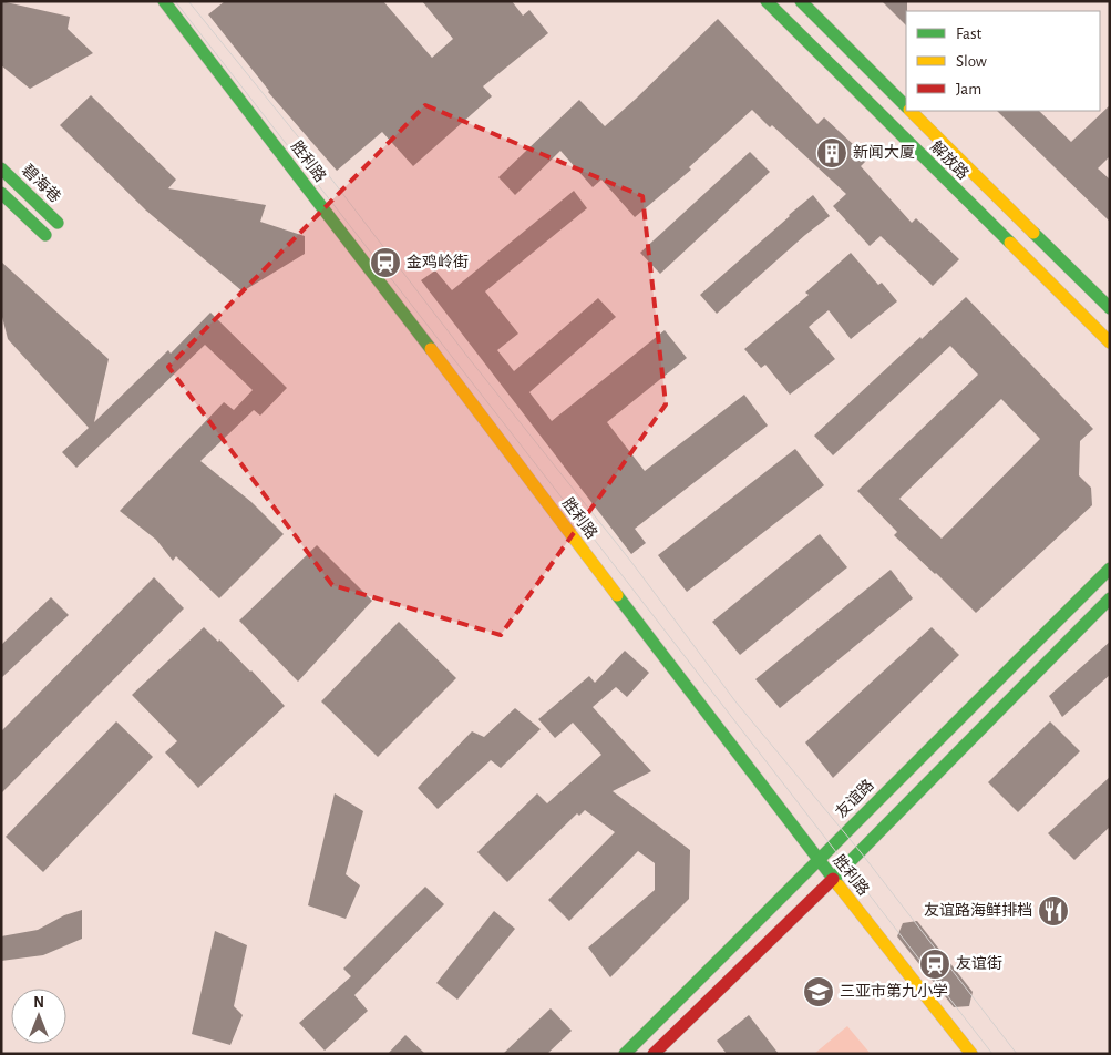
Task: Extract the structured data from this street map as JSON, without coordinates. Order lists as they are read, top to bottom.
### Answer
{
  "streets": {
    "main road": [
      "解放路",
      "胜利路",
      "碧海巷",
      "友谊路"
    ]
  },
  "crossings": [
    ["胜利路", "友谊路"]
  ],
  "places": {
    "building": ["新闻大厦"],
    "station": ["金鸡岭街", "友谊街"],
    "restaurant": ["友谊路海鲜排档"],
    "school or university": ["三亚市第九小学"]
  },
  "legend": ["Fast", "Slow", "Jam"],
  "north": "top"
}
